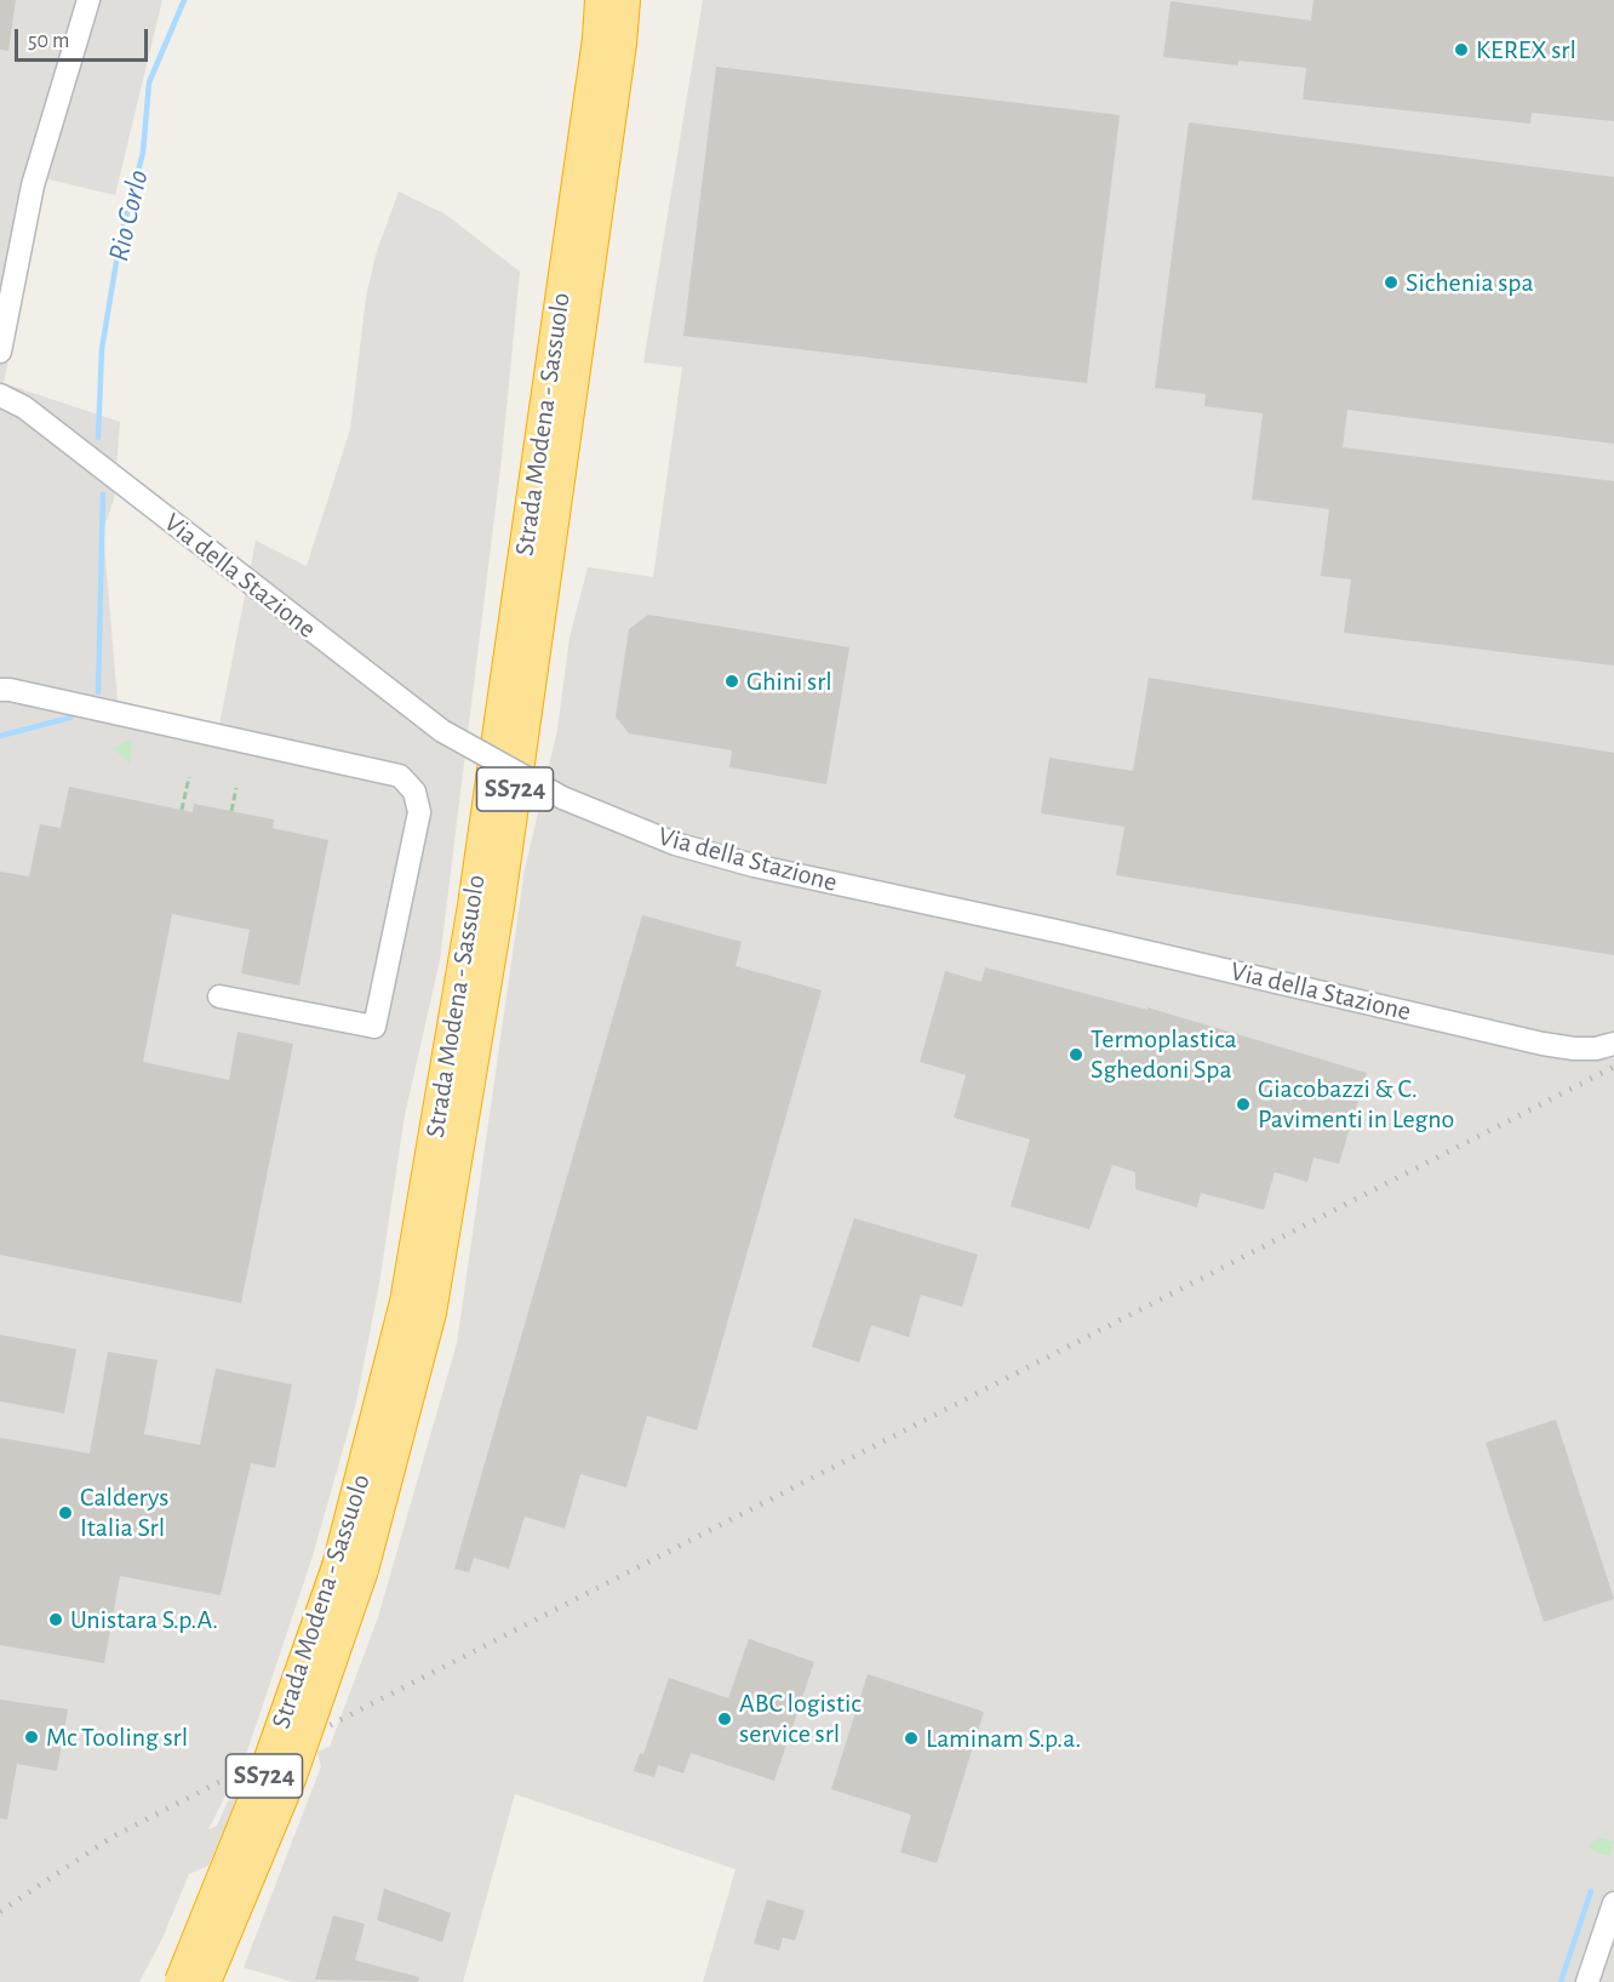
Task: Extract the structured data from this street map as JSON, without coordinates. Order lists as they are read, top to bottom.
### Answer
{
  "streets": {
    "highway": ["Strada Modena - Sassuolo", "SS724"],
    "street": ["Via della Stazione"]
  },
  "water": ["Rio Corlo"],
  "places": [
    "KEREX srl",
    "Sichenia spa",
    "Ghini srl",
    "Termoplastica Sghedoni Spa",
    "Giacobazzi & C. Pavimenti in Legno",
    "Calderys Italia Srl",
    "Unistara S.p.A.",
    "ABC logistic service srl",
    "Mc Tooling srl",
    "Laminam S.p.a."
  ],
  "scale_bar": "50 m"
}
